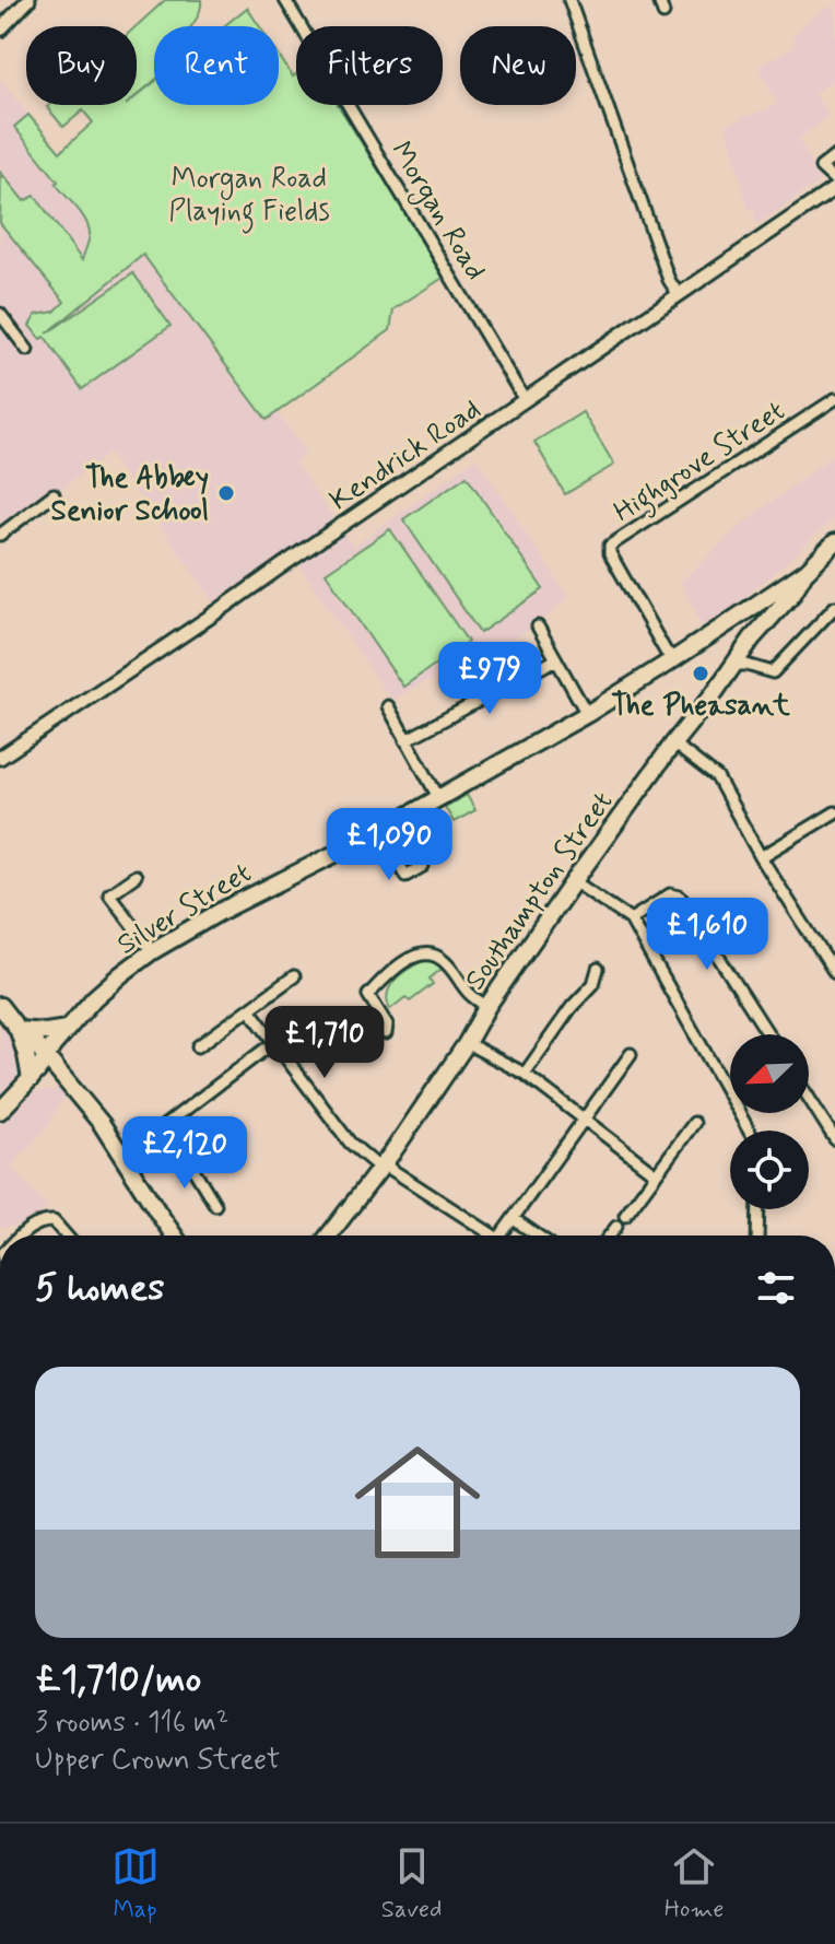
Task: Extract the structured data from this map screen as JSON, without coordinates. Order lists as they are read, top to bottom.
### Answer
{
  "streets": {
    "main road": ["Southampton Street", "Silver Street"],
    "street": ["Morgan Road", "Kendrick Road", "Highgrove Street"]
  },
  "crossings": [
    ["Morgan Road", "Kendrick Road"],
    ["Highgrove Street", "Silver Street"],
    ["Southampton Street", "Silver Street"]
  ],
  "parks": ["Morgan Road Playing Fields"],
  "places": ["The Abbey Senior School", "The Pheasant"],
  "north": "bottom left",
  "page": {
    "chip": [
      "Buy",
      "Rent",
      "Filters",
      "New"
    ],
    "price": [
      "£979",
      "£1,090",
      "£1,610",
      "£1,710",
      "£2,120"
    ],
    "heading": "5 homes",
    "list": [
      {
        "name": "£1,710/mo",
        "note": "3 rooms · 116 m² · Upper Crown Street"
      }
    ],
    "tabs": ["Map", "Saved", "Home"]
  }
}
